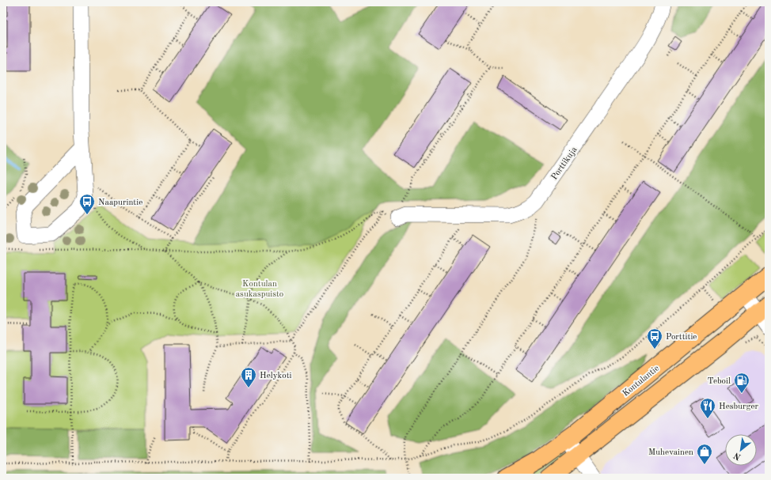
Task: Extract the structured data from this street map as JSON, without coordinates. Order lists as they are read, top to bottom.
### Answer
{
  "streets": {
    "main road": ["Kontulantie"],
    "street": ["Porttikuja"]
  },
  "parks": ["Kontulan asukaspuisto"],
  "places": {
    "bus stop": ["Naapurintie", "Porttitie"],
    "building": ["Helykoti"],
    "fuel station": ["Teboil"],
    "restaurant": ["Hesburger"],
    "shop": ["Muhevainen"]
  },
  "north": "bottom left"
}
